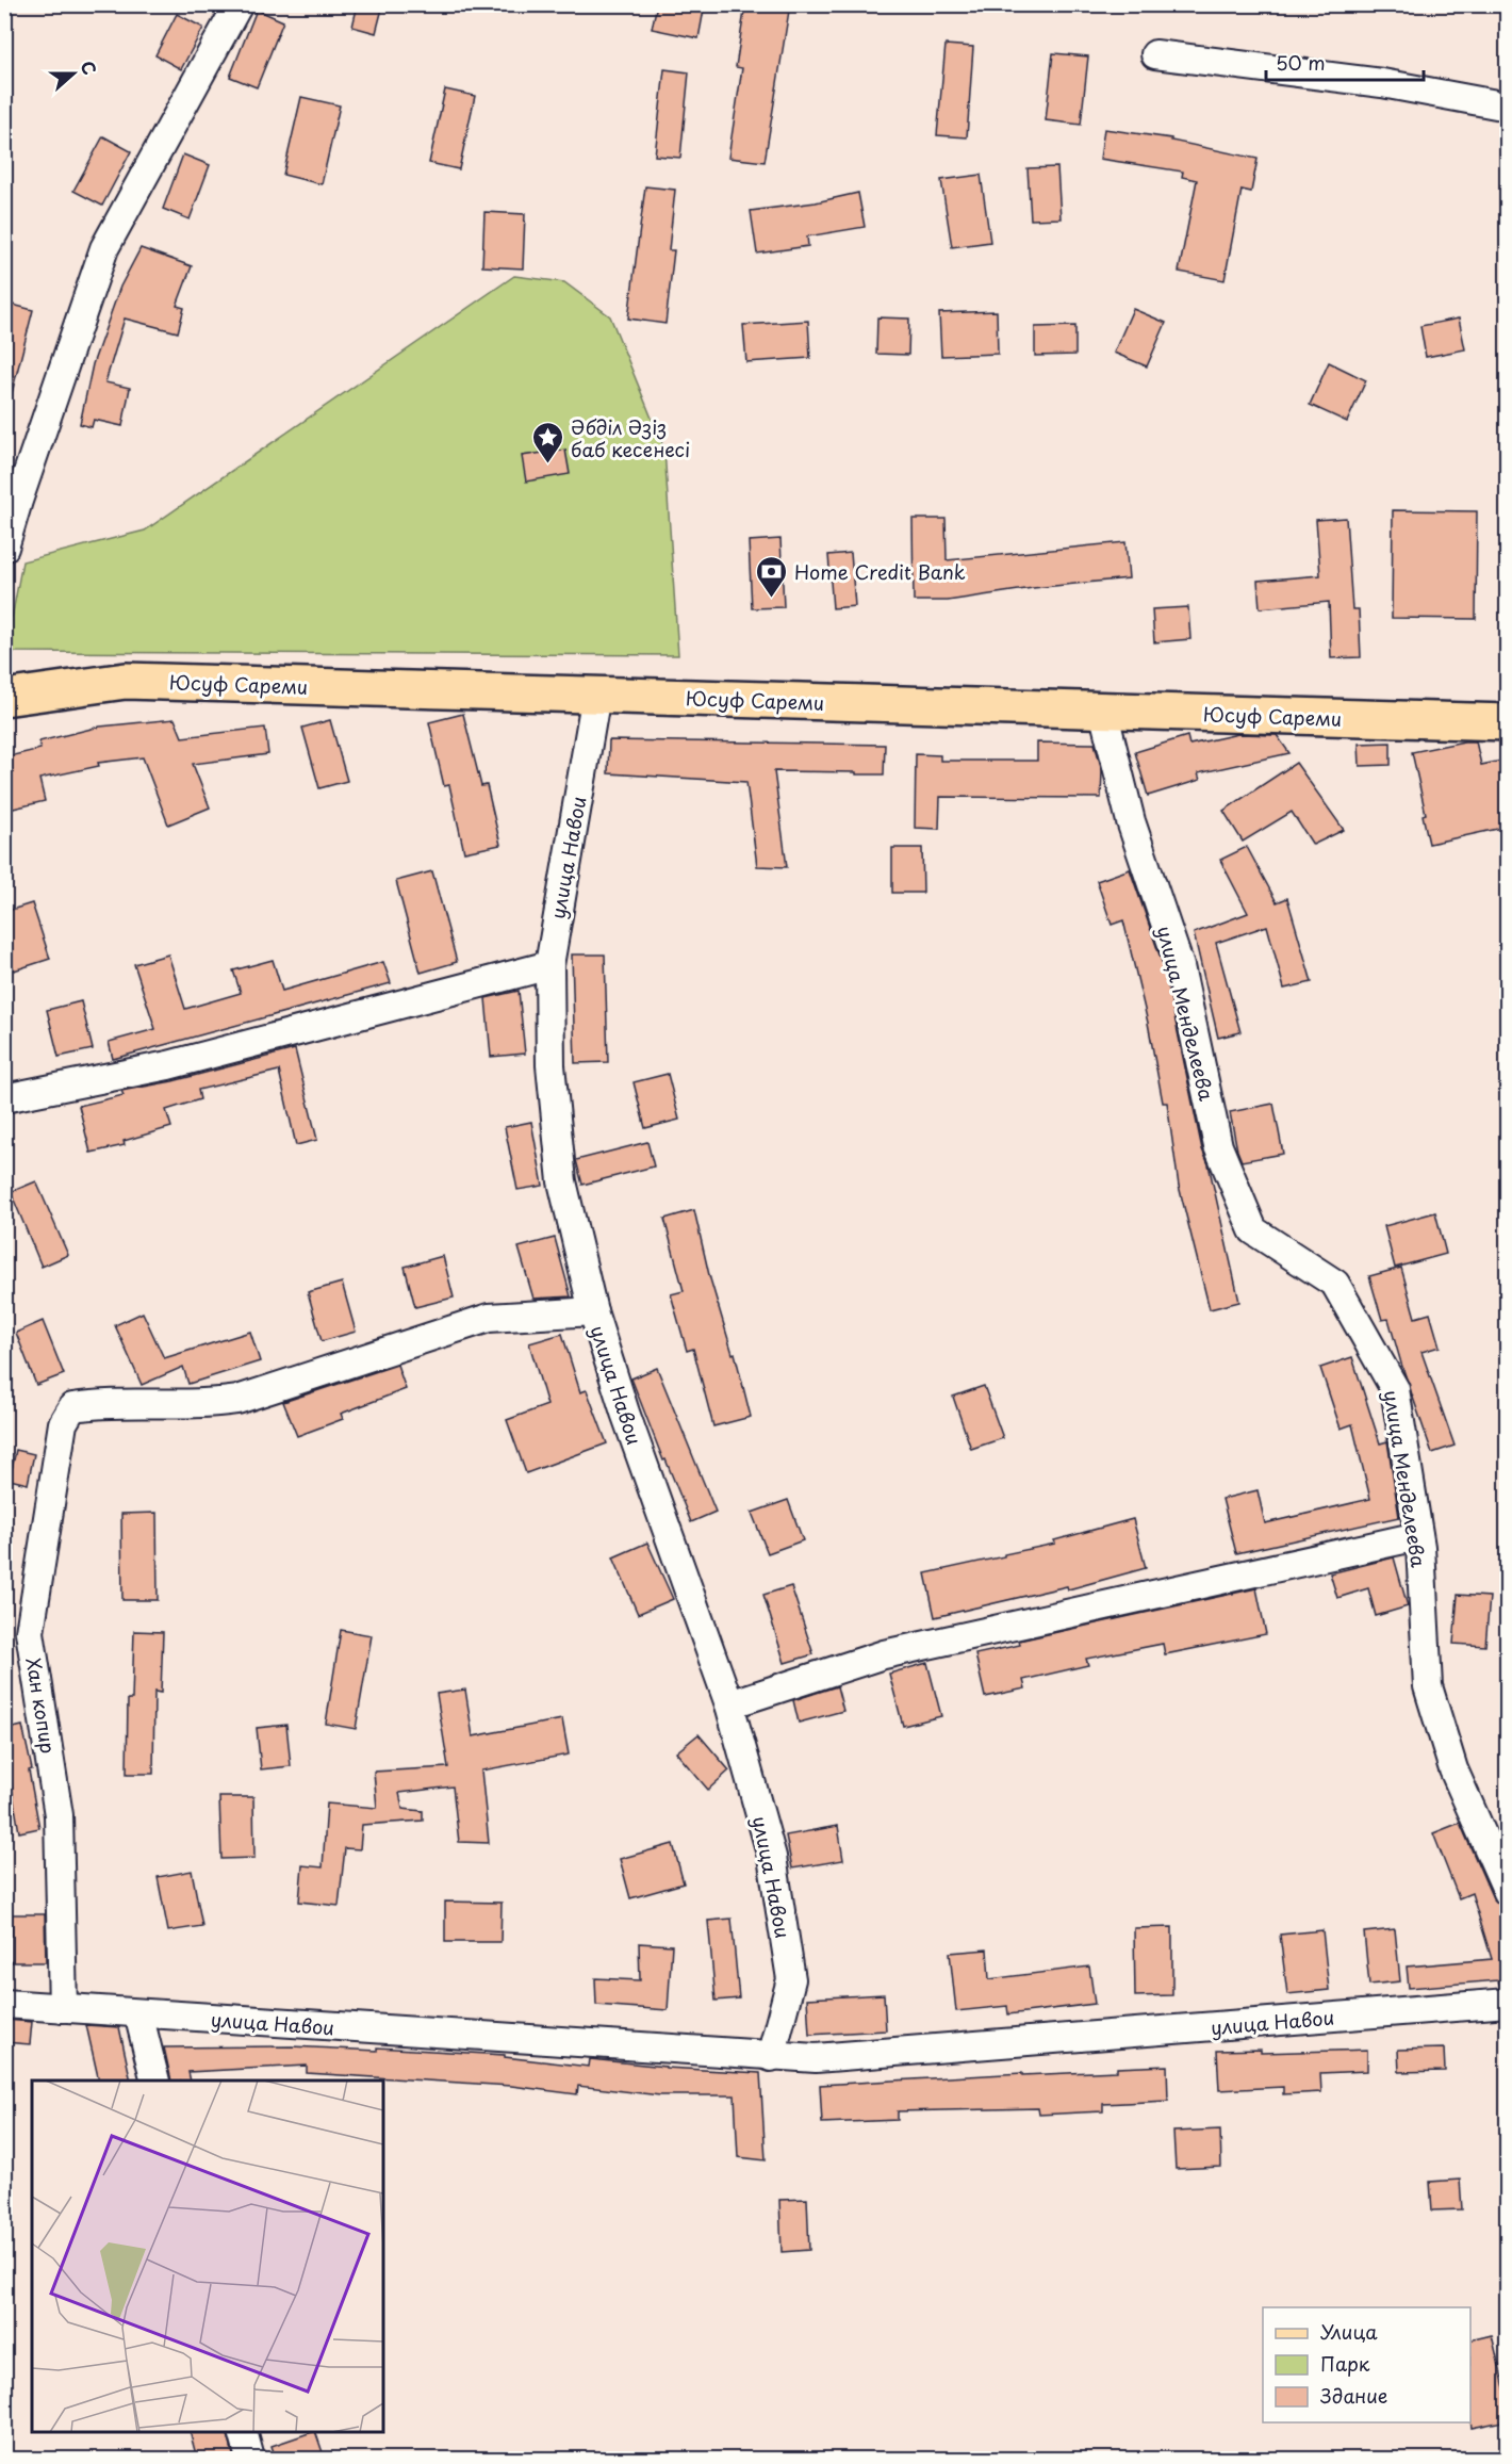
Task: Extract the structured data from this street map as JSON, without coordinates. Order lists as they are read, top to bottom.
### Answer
{
  "streets": {
    "main road": ["Юсуф Сареми"],
    "street": ["улица Навои", "улица Менделеева", "Хан копир"]
  },
  "crossings": [
    ["Юсуф Сареми", "улица Навои"],
    ["Юсуф Сареми", "улица Менделеева"],
    ["улица Навои", "Хан копир"]
  ],
  "places": {
    "place": ["Әбділ Әзіз баб кесенесі"],
    "bank": ["Home Credit Bank"]
  },
  "legend": ["Улица", "Парк", "Здание"],
  "scale_bar": "50 m",
  "north": "right"
}
